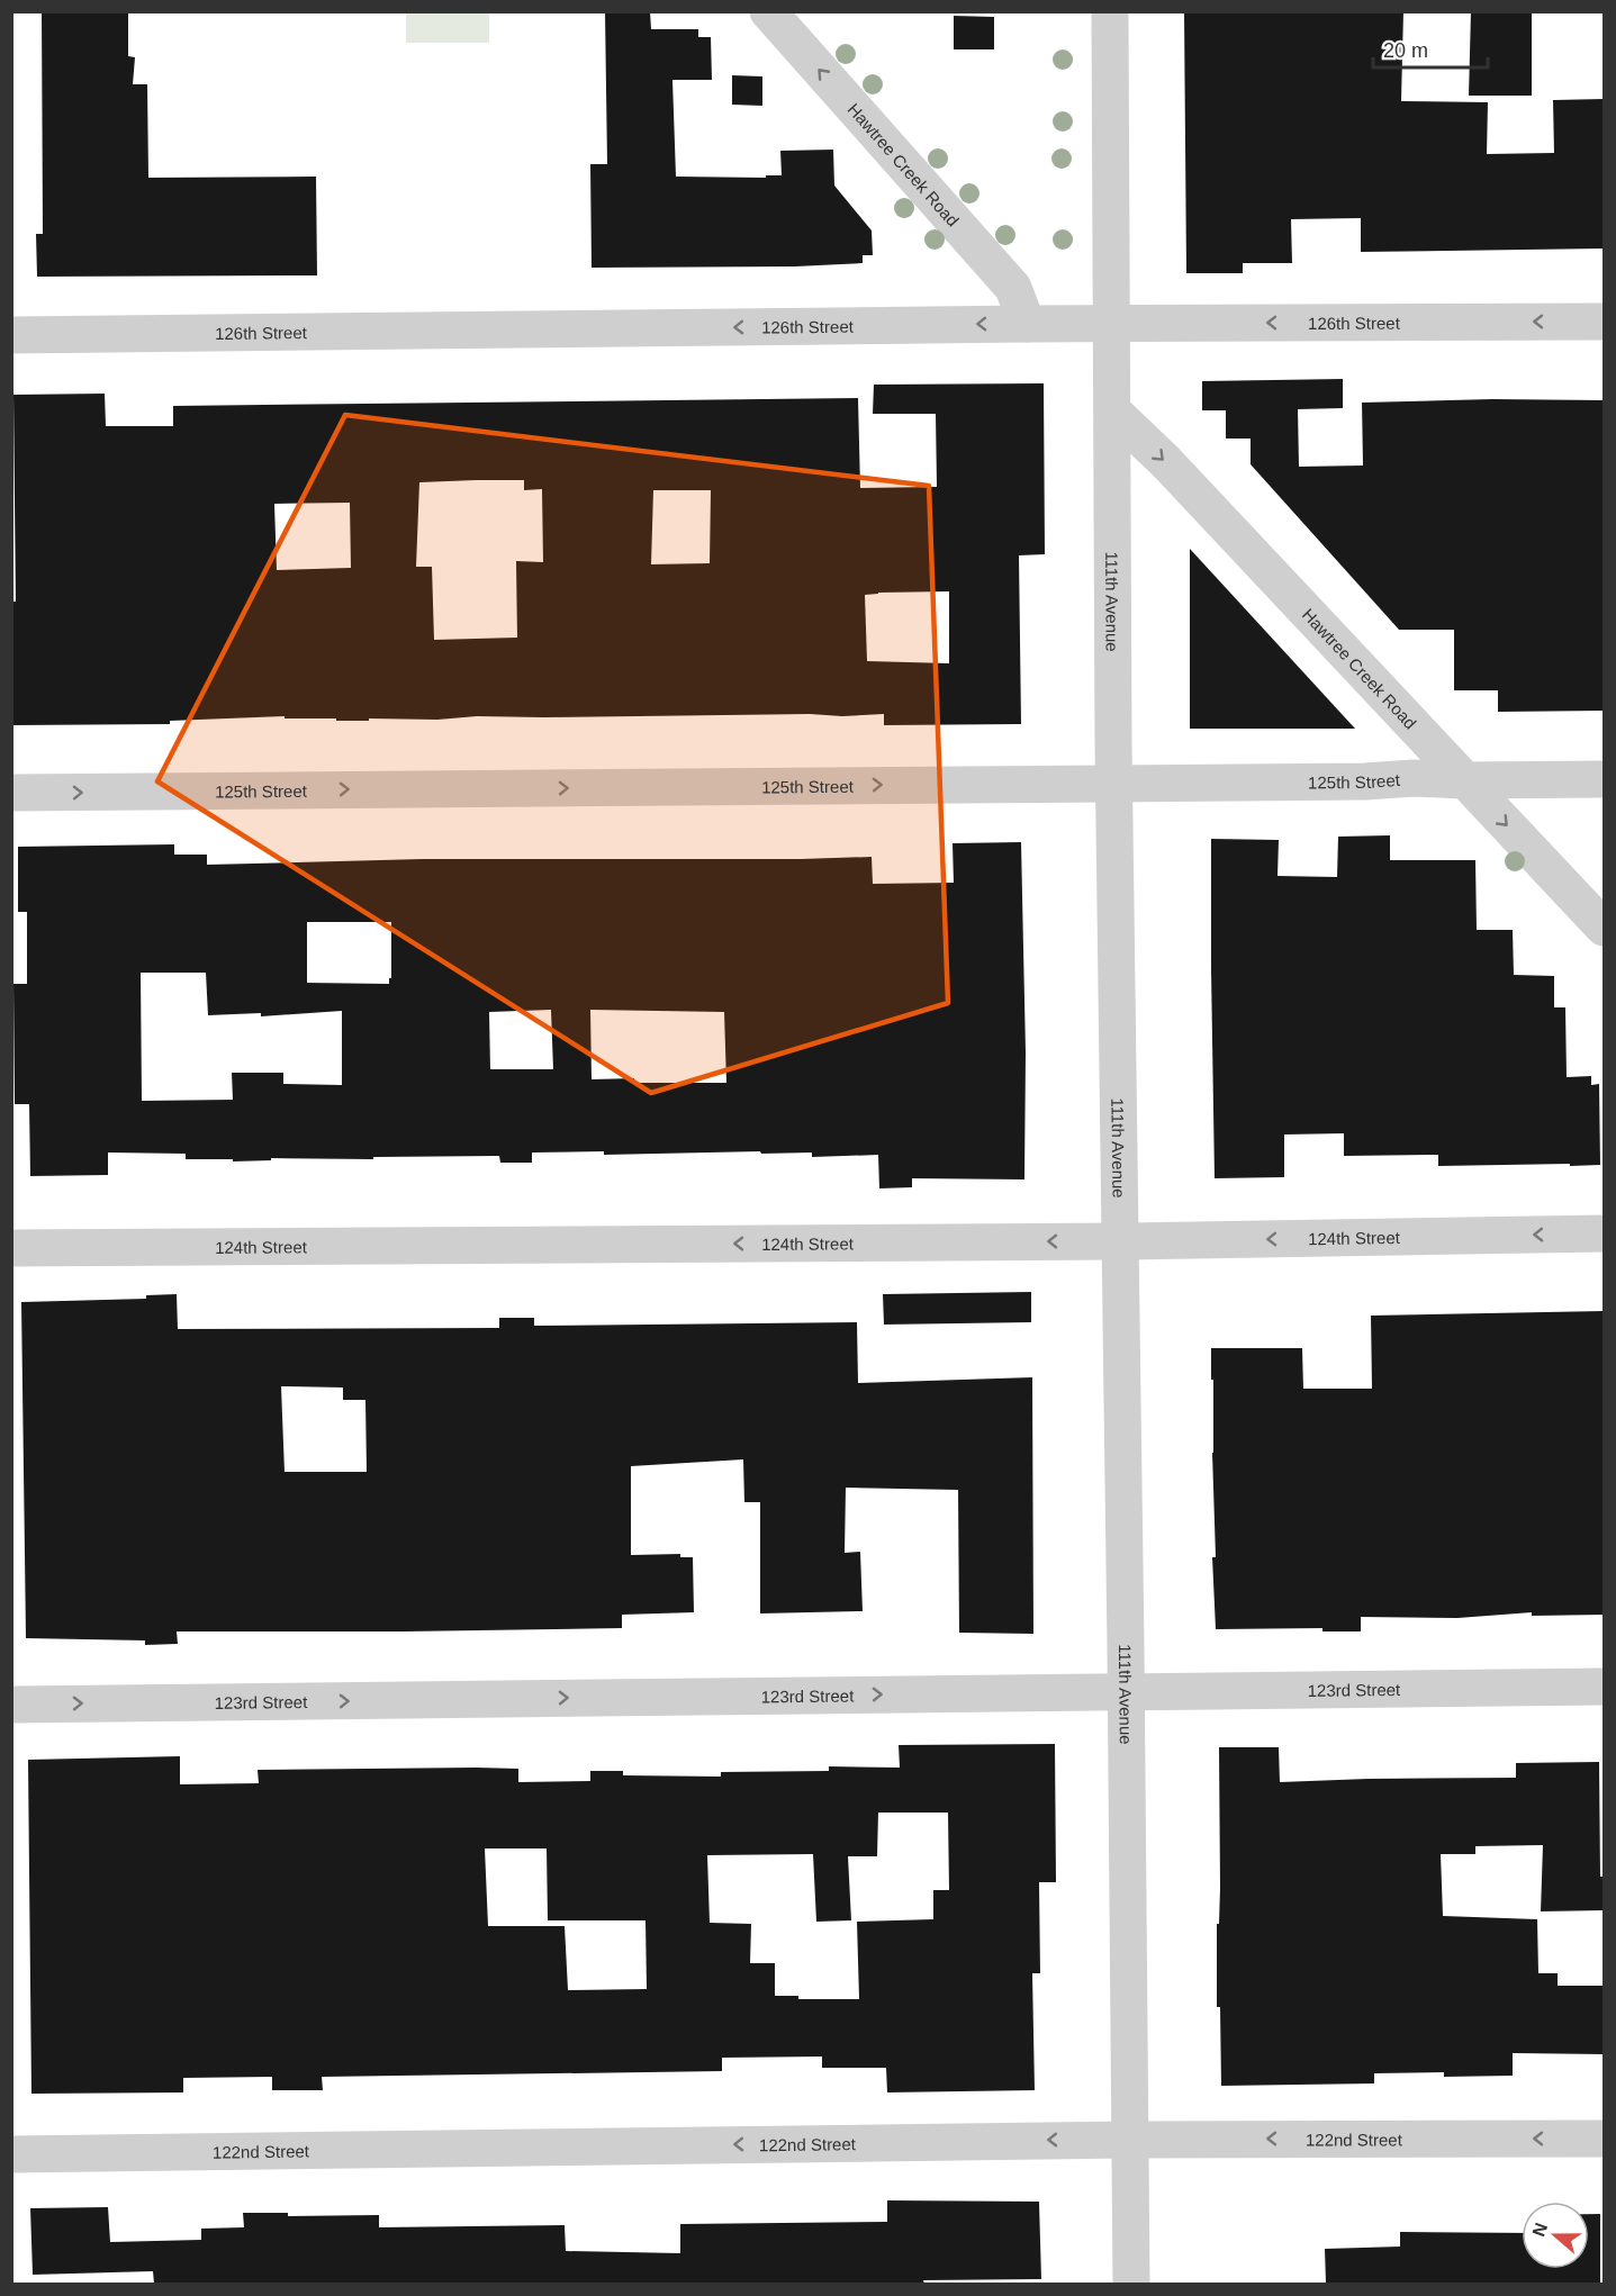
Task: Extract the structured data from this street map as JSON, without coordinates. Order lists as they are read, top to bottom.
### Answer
{
  "streets": {
    "street": [
      "Hawtree Creek Road",
      "126th Street",
      "111th Avenue",
      "125th Street",
      "124th Street",
      "123rd Street",
      "122nd Street"
    ]
  },
  "crossings": [
    ["Hawtree Creek Road", "126th Street"],
    ["Hawtree Creek Road", "111th Avenue"],
    ["Hawtree Creek Road", "125th Street"],
    ["126th Street", "111th Avenue"],
    ["111th Avenue", "125th Street"],
    ["111th Avenue", "124th Street"],
    ["111th Avenue", "123rd Street"],
    ["111th Avenue", "122nd Street"]
  ],
  "one_way": [
    "126th Street",
    "125th Street",
    "124th Street",
    "123rd Street",
    "122nd Street"
  ],
  "scale_bar": "20 m",
  "north": "left"
}
